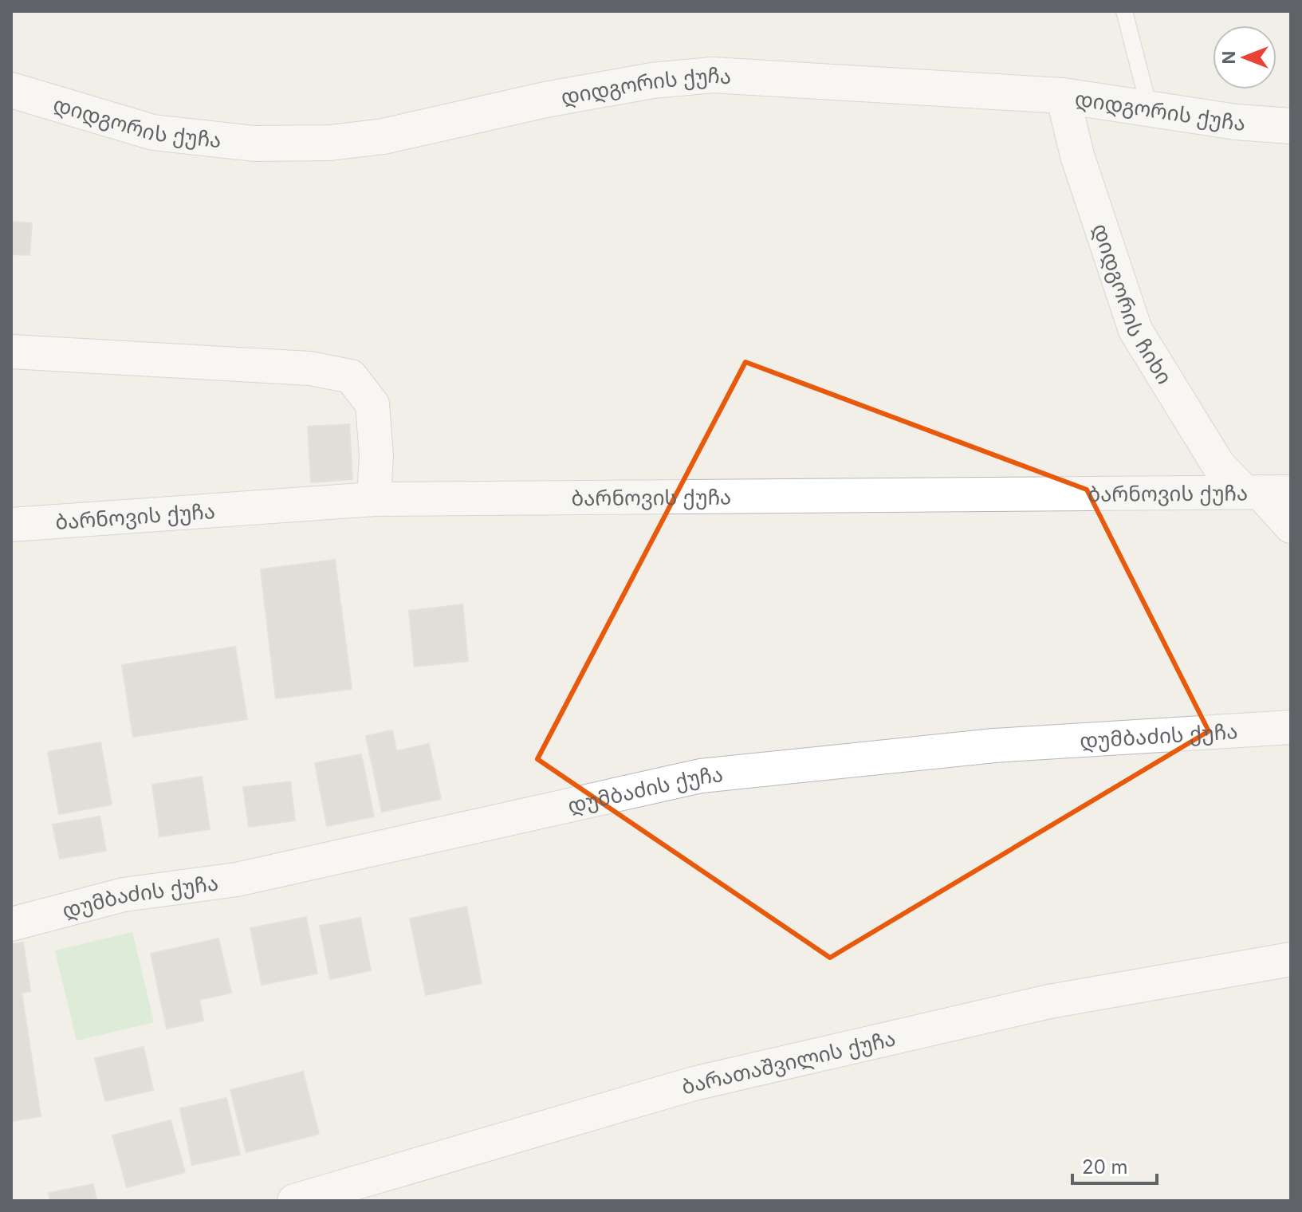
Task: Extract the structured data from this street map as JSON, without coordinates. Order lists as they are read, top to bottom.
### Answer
{
  "streets": {
    "street": [
      "დიდგორის ქუჩა",
      "დიდგორის ჩიხი",
      "ბარნოვის ქუჩა",
      "დუმბაძის ქუჩა",
      "ბარათაშვილის ქუჩა"
    ]
  },
  "crossings": [
    ["დიდგორის ქუჩა", "დიდგორის ჩიხი"],
    ["დიდგორის ჩიხი", "ბარნოვის ქუჩა"]
  ],
  "scale_bar": "20 m",
  "north": "left"
}
